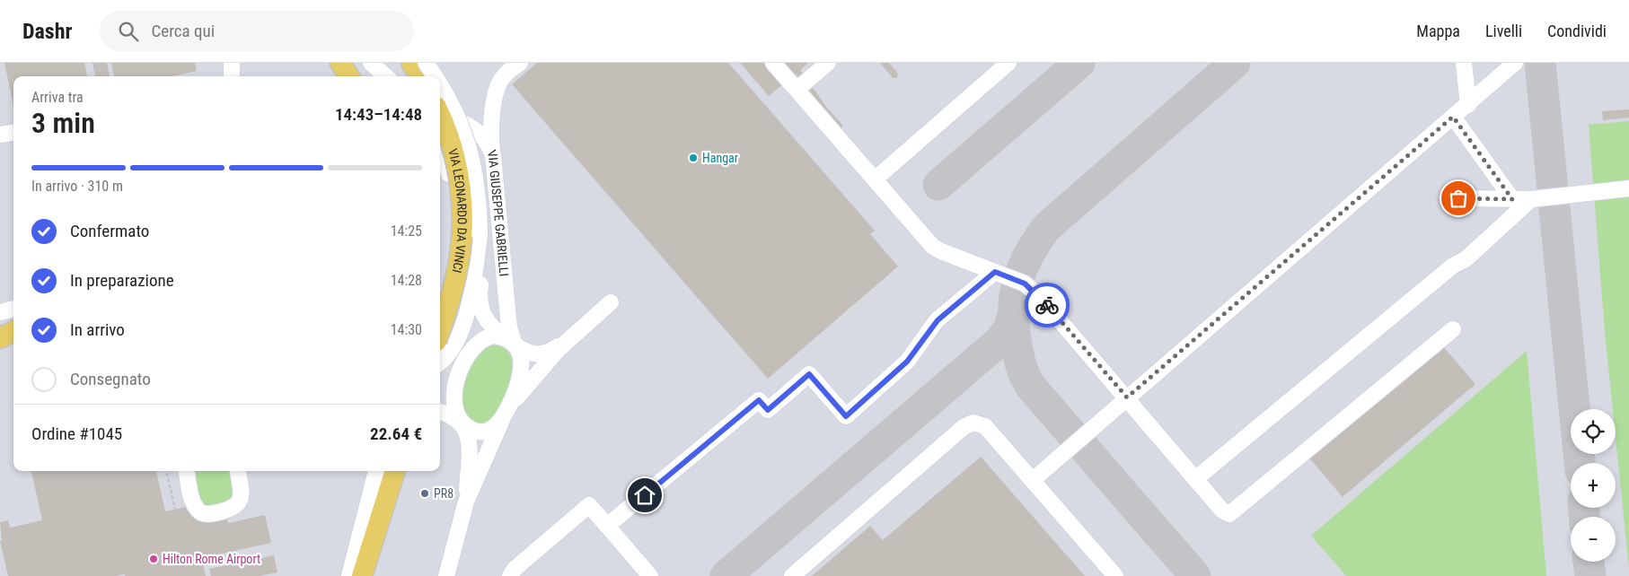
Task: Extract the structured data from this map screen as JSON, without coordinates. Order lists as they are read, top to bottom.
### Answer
{
  "streets": {
    "main road": ["VIA LEONARDO DA VINCI"],
    "street": ["VIA GIUSEPPE GABRIELLI"]
  },
  "places": ["Hangar", "PR8", "Hilton Rome Airport"],
  "page": {
    "header": "Dashr",
    "search": "Cerca qui",
    "nav": ["Mappa", "Livelli", "Condividi"],
    "heading": ["3 min", "Arriva tra", "14:43–14:48"],
    "panel": ["Ordine #1045", "22.64 €"],
    "bar": "In arrivo · 310 m",
    "list": [
      ["Confermato", "14:25"],
      ["In preparazione", "14:28"],
      ["In arrivo", "14:30"],
      "Consegnato"
    ],
    "map_buttons": ["+", "−"]
  }
}
